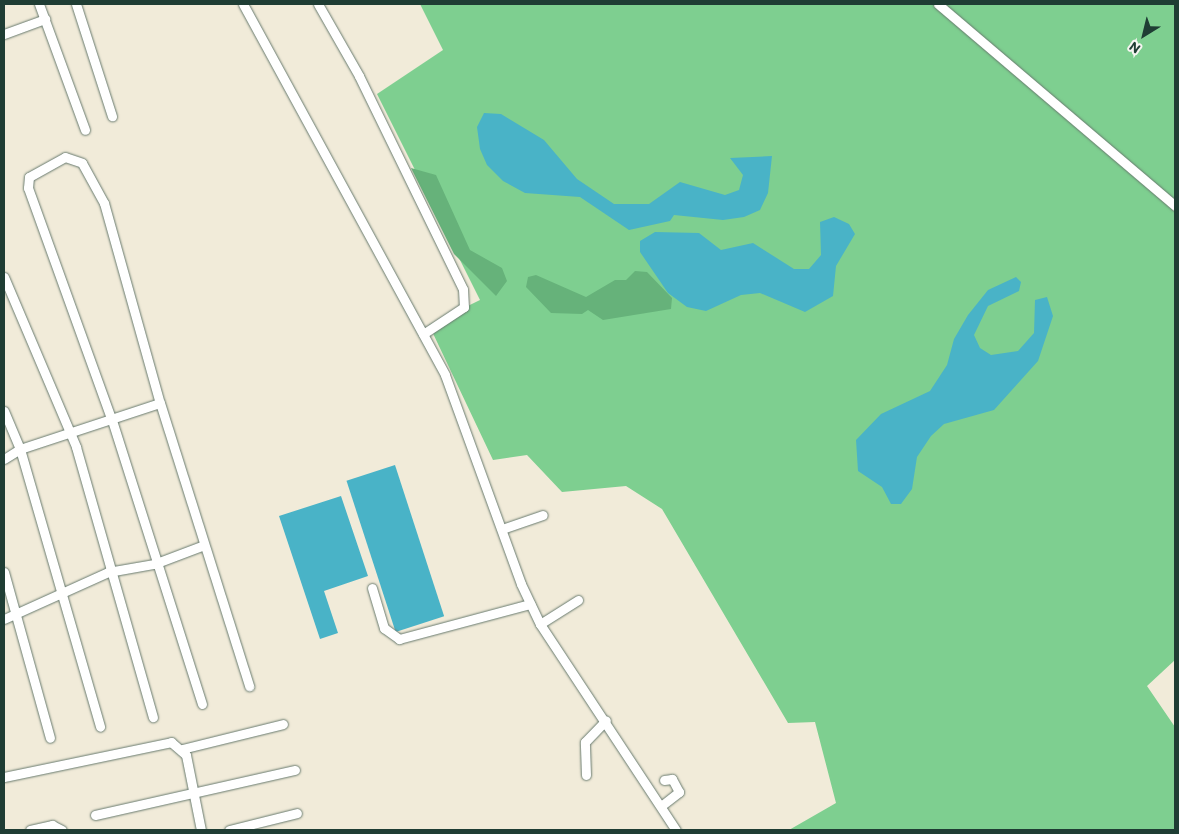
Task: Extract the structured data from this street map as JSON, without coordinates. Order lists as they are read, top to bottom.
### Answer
{
  "north": "bottom left"
}
